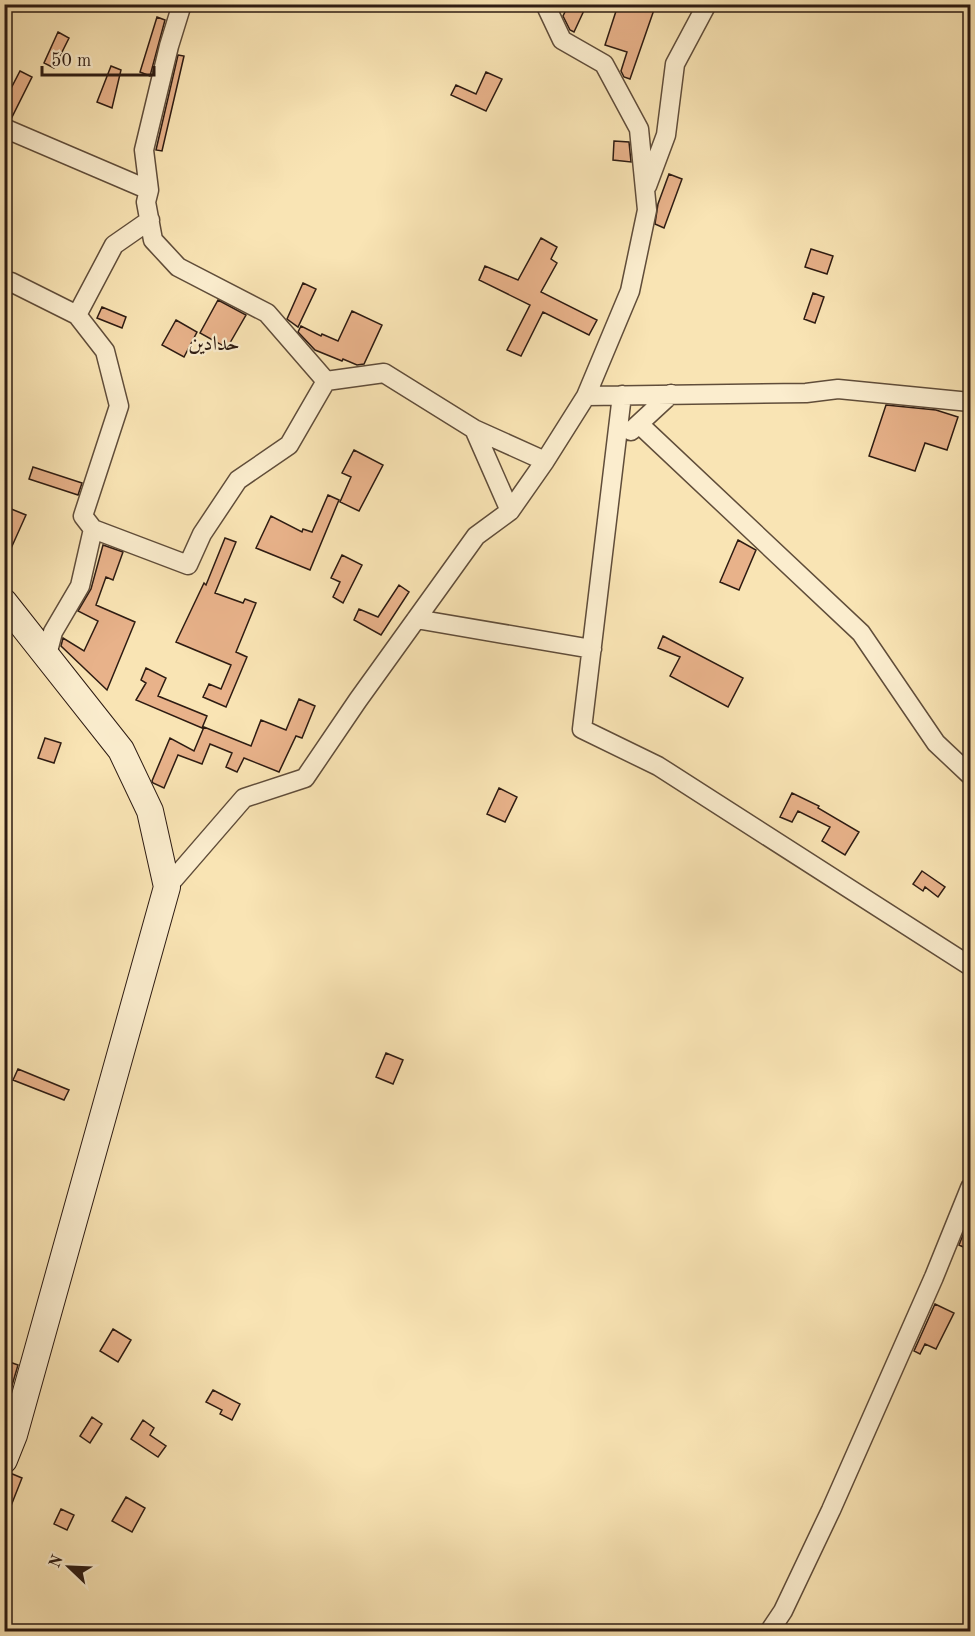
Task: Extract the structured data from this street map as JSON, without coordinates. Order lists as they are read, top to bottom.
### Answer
{
  "districts": ["حدادين"],
  "scale_bar": "50 m",
  "north": "top left"
}
